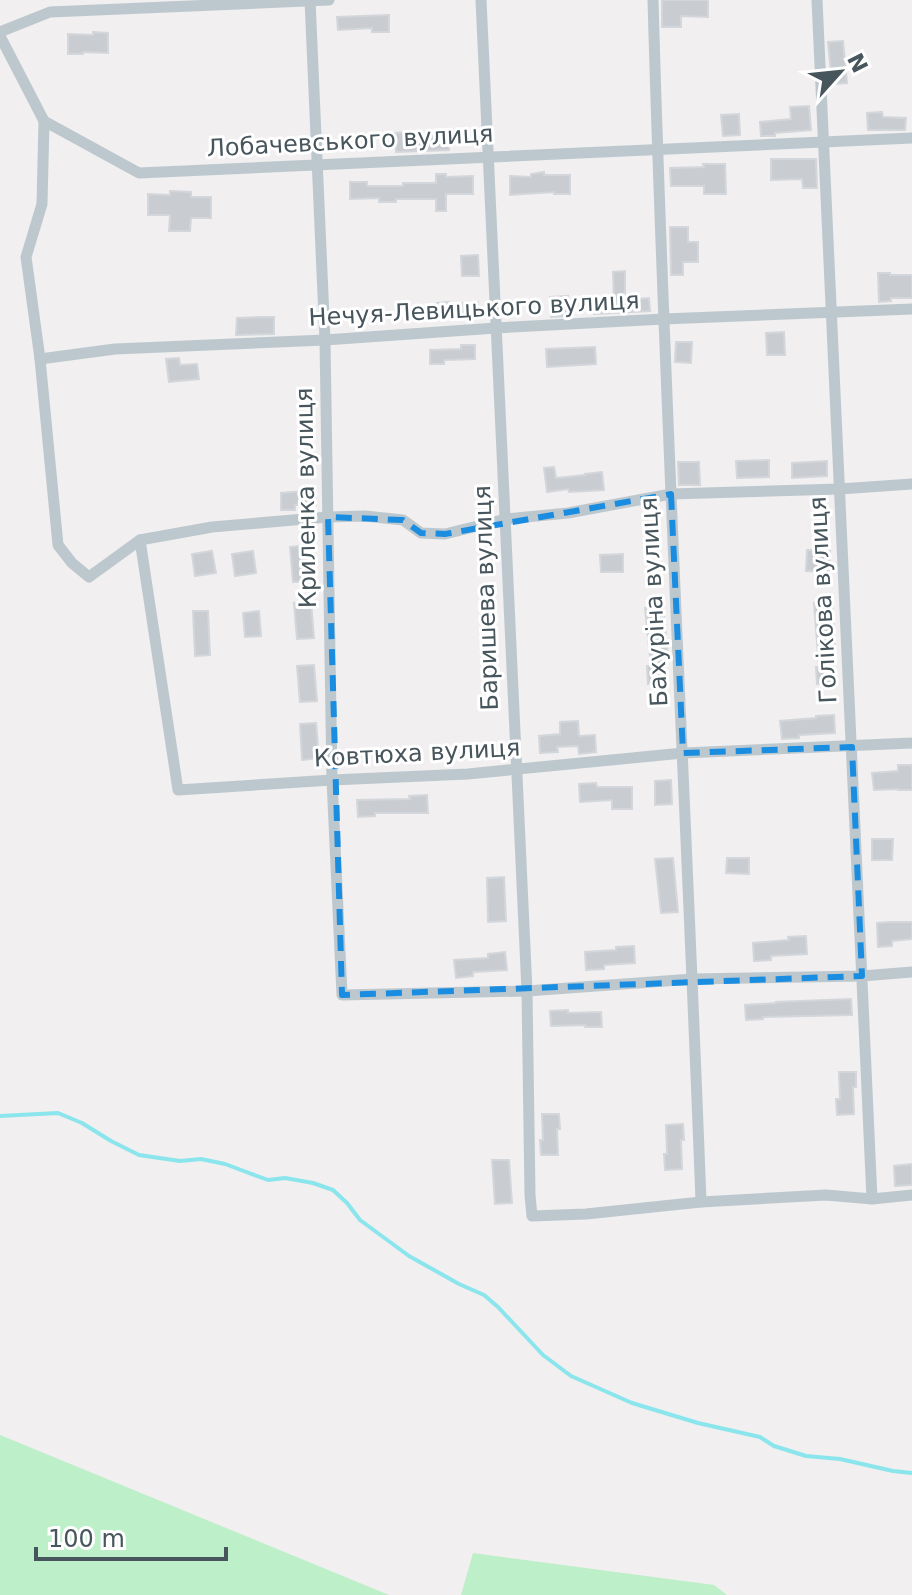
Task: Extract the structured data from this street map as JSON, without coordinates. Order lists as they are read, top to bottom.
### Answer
{
  "streets": {
    "street": [
      "Лобачевського вулиця",
      "Нечуя-Левицького вулиця",
      "Криленка вулиця",
      "Баришева вулиця",
      "Голікова вулиця",
      "Бахуріна вулиця",
      "Ковтюха вулиця"
    ]
  },
  "crossings": [
    ["Лобачевського вулиця", "Криленка вулиця"],
    ["Лобачевського вулиця", "Баришева вулиця"],
    ["Лобачевського вулиця", "Голікова вулиця"],
    ["Лобачевського вулиця", "Бахуріна вулиця"],
    ["Нечуя-Левицького вулиця", "Криленка вулиця"],
    ["Нечуя-Левицького вулиця", "Баришева вулиця"],
    ["Нечуя-Левицького вулиця", "Голікова вулиця"],
    ["Нечуя-Левицького вулиця", "Бахуріна вулиця"],
    ["Криленка вулиця", "Баришева вулиця"],
    ["Криленка вулиця", "Ковтюха вулиця"],
    ["Баришева вулиця", "Бахуріна вулиця"],
    ["Баришева вулиця", "Ковтюха вулиця"],
    ["Голікова вулиця", "Ковтюха вулиця"],
    ["Бахуріна вулиця", "Ковтюха вулиця"]
  ],
  "scale_bar": "100 m",
  "north": "top right"
}
